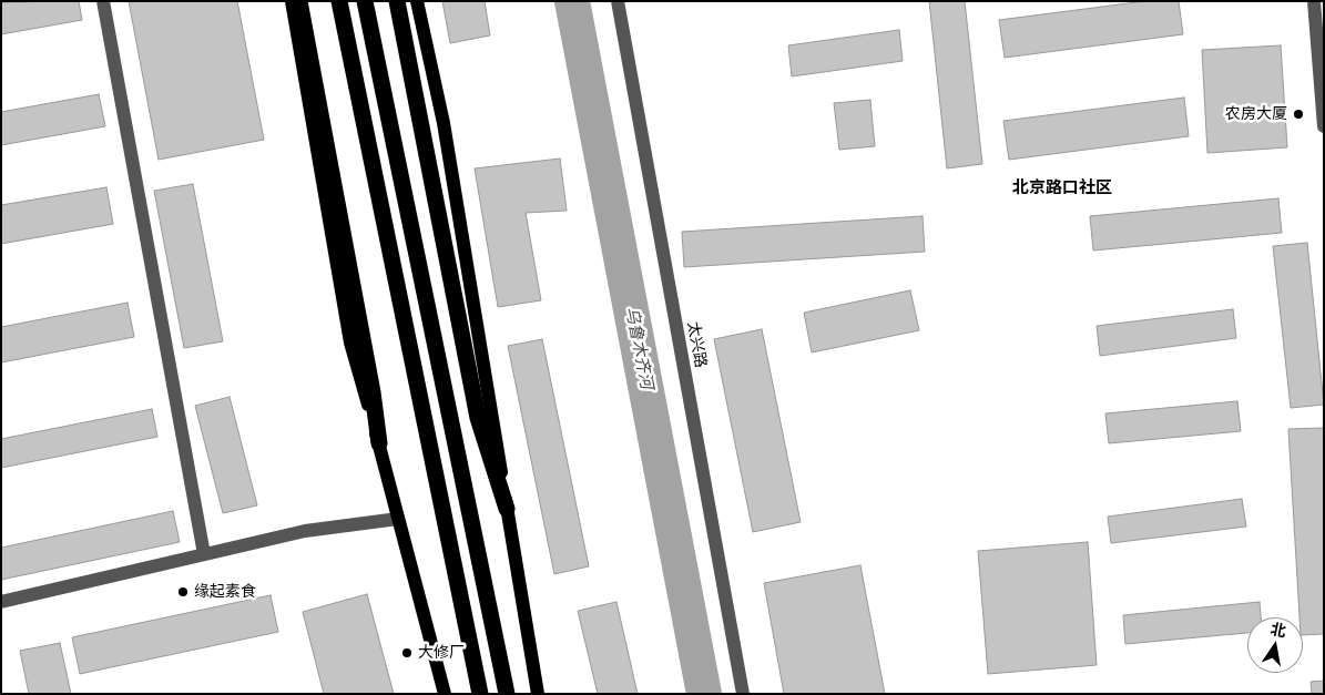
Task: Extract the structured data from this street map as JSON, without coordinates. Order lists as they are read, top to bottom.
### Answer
{
  "streets": {
    "street": ["太兴路"]
  },
  "districts": ["北京路口社区"],
  "water": ["乌鲁木齐河"],
  "places": ["农房大厦", "缘起素食", "大修厂"],
  "north": "top"
}
